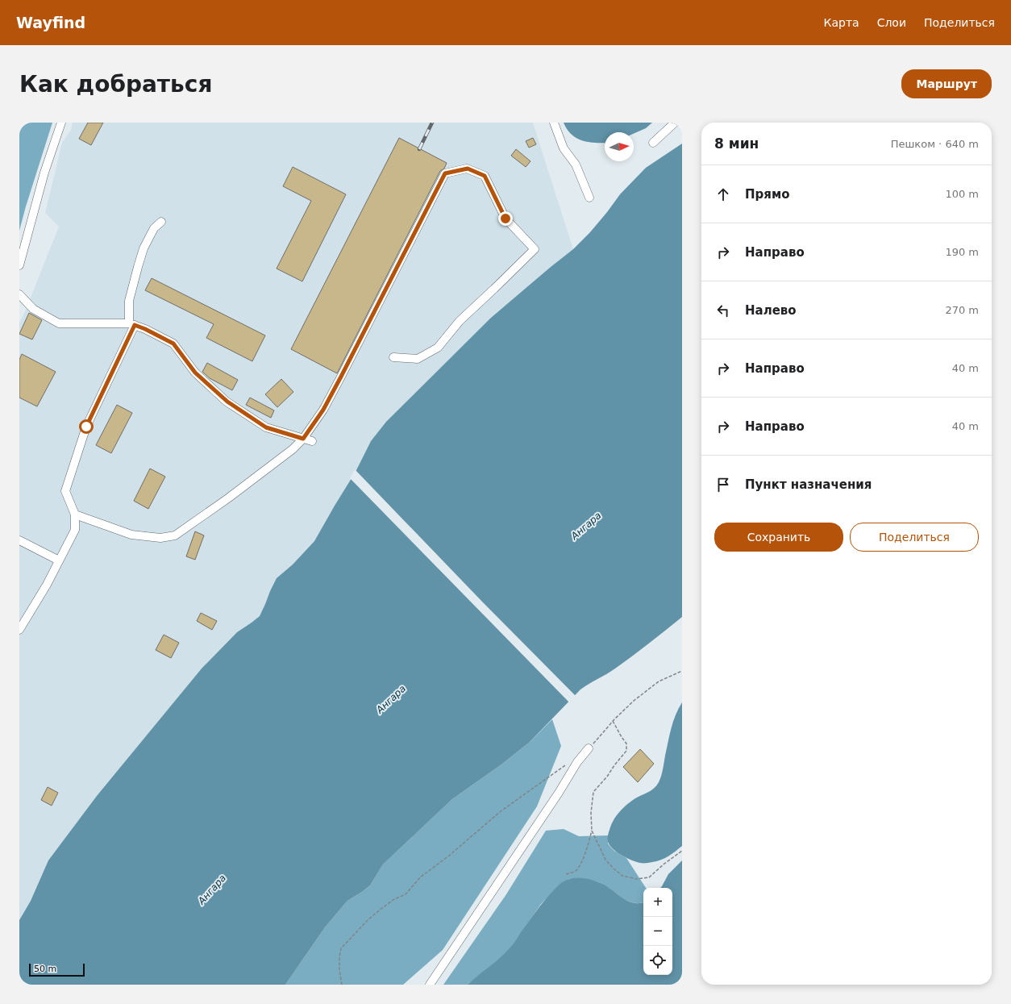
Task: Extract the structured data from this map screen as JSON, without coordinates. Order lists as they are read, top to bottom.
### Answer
{
  "water": ["Ангара"],
  "scale_bar": "50 m",
  "north": "right",
  "page": {
    "header": "Wayfind",
    "nav": ["Карта", "Слои", "Поделиться"],
    "buttons": [
      "Маршрут",
      ["Сохранить", "Поделиться"]
    ],
    "title": "Как добраться",
    "heading": ["8 мин", "Пешком · 640 m"],
    "list": [
      ["Прямо", "100 m"],
      ["Направо", "190 m"],
      ["Налево", "270 m"],
      ["Направо", "40 m"],
      ["Направо", "40 m"],
      "Пункт назначения"
    ],
    "map_buttons": ["+", "−"],
    "scale": "50 m"
  }
}
